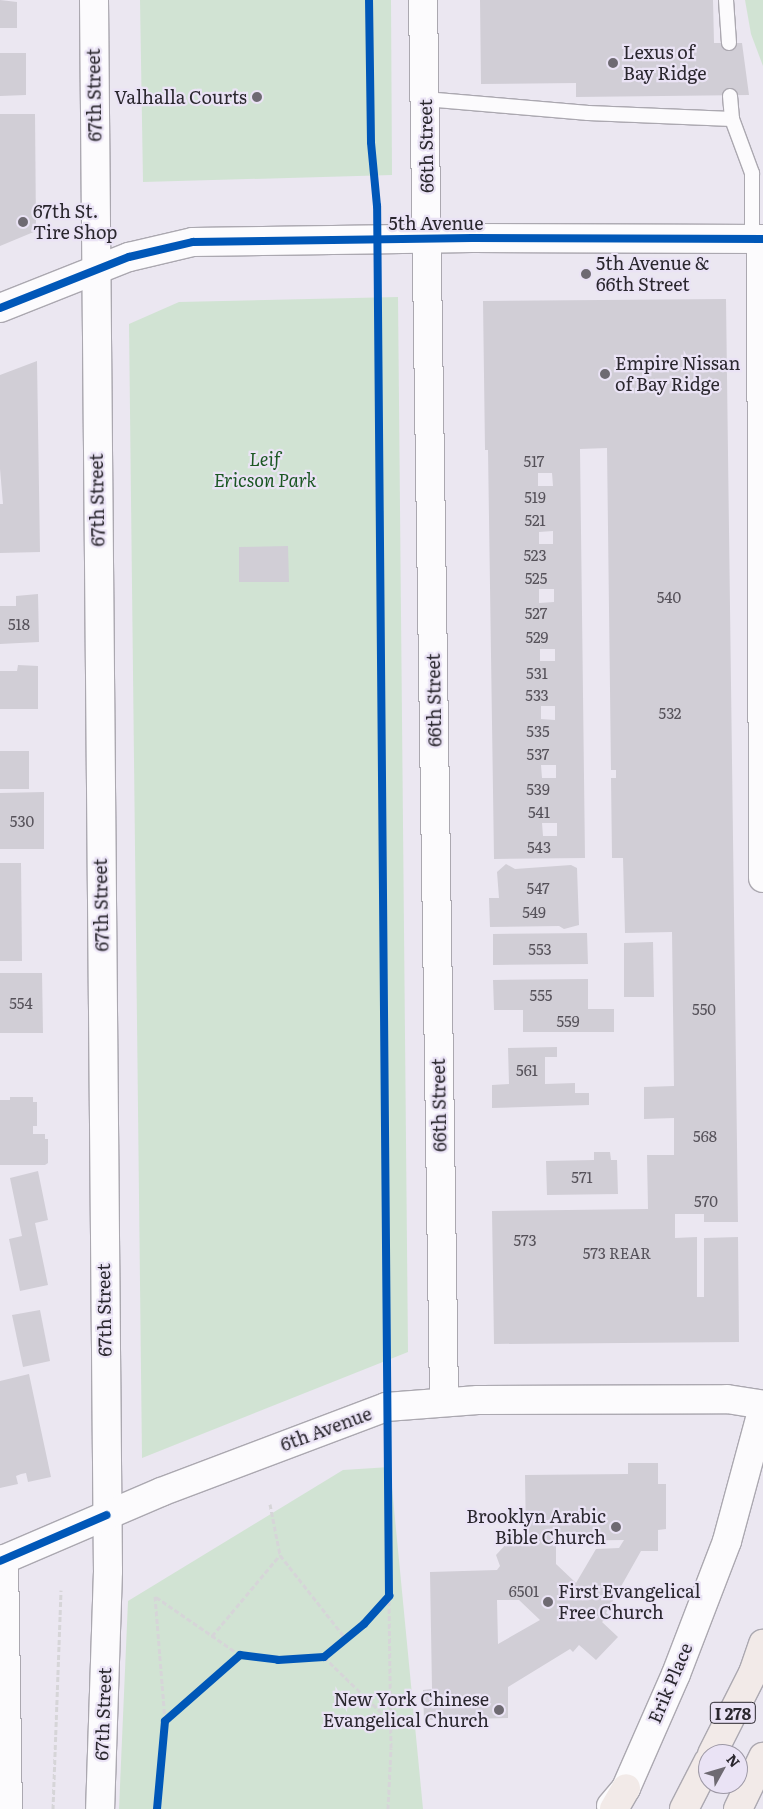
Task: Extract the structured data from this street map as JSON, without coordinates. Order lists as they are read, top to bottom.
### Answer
{
  "streets": {
    "highway": ["I 278"],
    "street": [
      "67th Street",
      "66th Street",
      "5th Avenue",
      "6th Avenue",
      "Erik Place"
    ]
  },
  "crossings": [
    ["67th Street", "5th Avenue"],
    ["67th Street", "6th Avenue"],
    ["66th Street", "5th Avenue"],
    ["66th Street", "6th Avenue"],
    ["6th Avenue", "Erik Place"]
  ],
  "parks": ["Leif Ericson Park"],
  "places": [
    "Lexus of Bay Ridge",
    "Valhalla Courts",
    "67th St. Tire Shop",
    "5th Avenue & 66th Street",
    "Empire Nissan of Bay Ridge",
    "Brooklyn Arabic Bible Church",
    "First Evangelical Free Church",
    "New York Chinese Evangelical Church"
  ],
  "house_numbers": [
    "517",
    "519",
    "521",
    "523",
    "525",
    "540",
    "527",
    "518",
    "529",
    "531",
    "533",
    "532",
    "535",
    "537",
    "539",
    "541",
    "530",
    "543",
    "547",
    "549",
    "553",
    "555",
    "554",
    "550",
    "559",
    "561",
    "568",
    "571",
    "570",
    "573",
    "573 REAR",
    "6501"
  ],
  "north": "top right"
}
